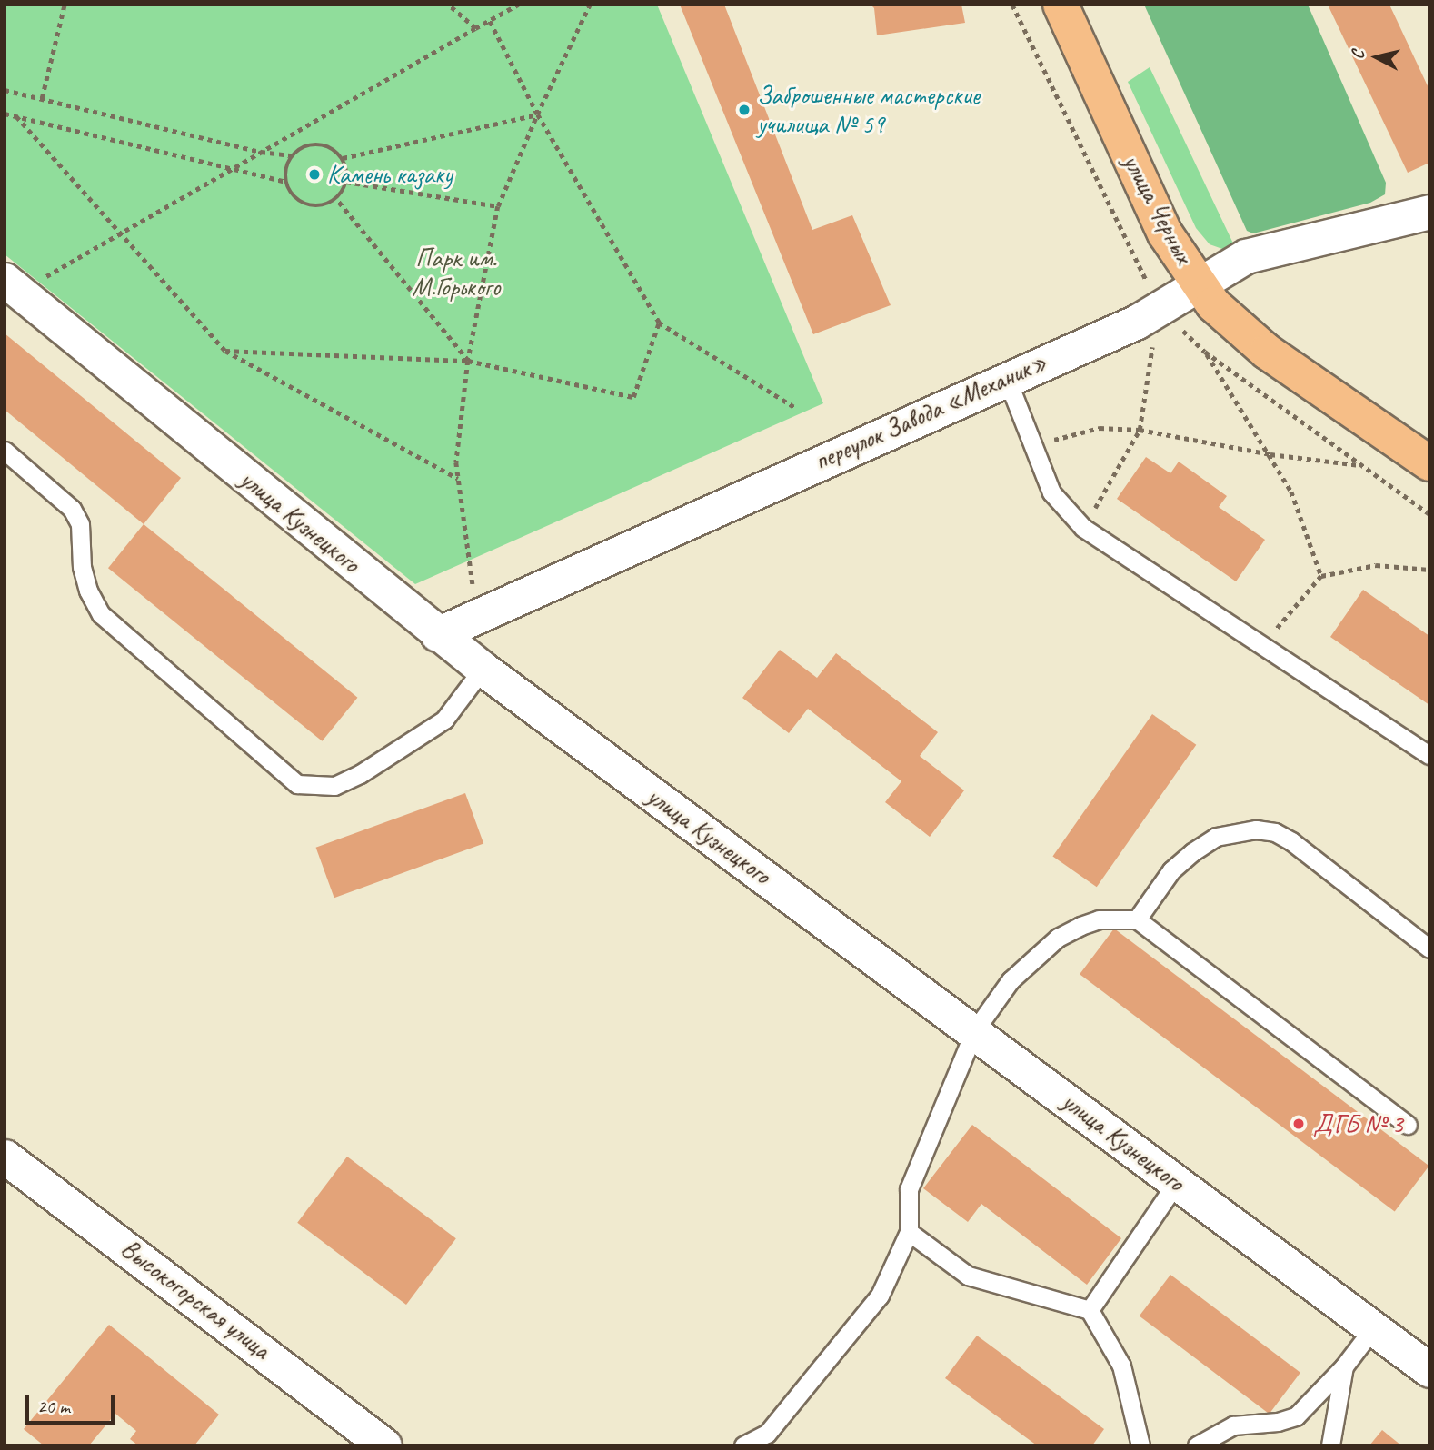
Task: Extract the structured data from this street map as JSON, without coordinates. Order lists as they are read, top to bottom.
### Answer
{
  "streets": {
    "main road": ["улица Черных"],
    "street": ["переулок Завода «Механик»", "улица Кузнецкого", "Высокогорская улица"]
  },
  "crossings": [
    ["улица Черных", "переулок Завода «Механик»"],
    ["переулок Завода «Механик»", "улица Кузнецкого"]
  ],
  "parks": ["Парк им. М.Горького"],
  "places": ["Заброшенные мастерские училища № 59", "Камень казаку", "ДГБ № 3"],
  "scale_bar": "20 m",
  "north": "left"
}
